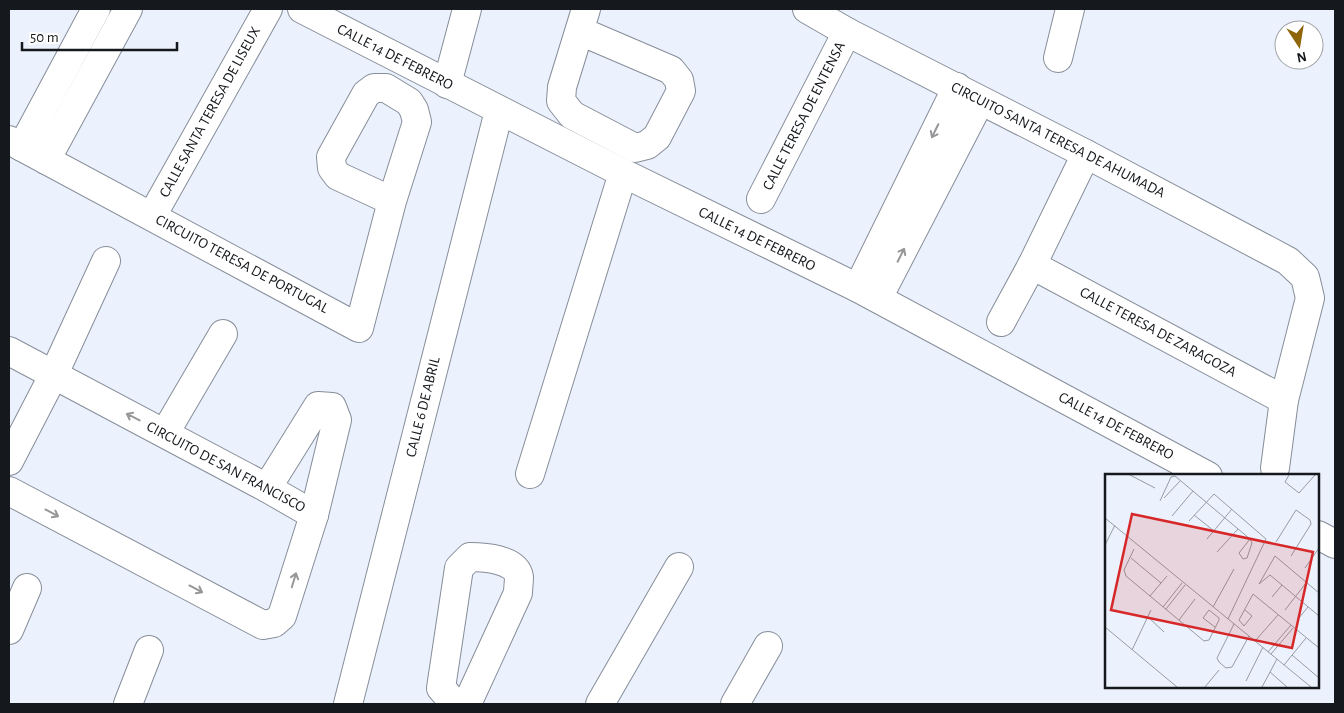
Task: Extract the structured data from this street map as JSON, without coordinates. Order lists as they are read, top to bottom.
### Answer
{
  "streets": {
    "street": [
      "CALLE 14 DE FEBRERO",
      "CALLE SANTA TERESA DE LISEUX",
      "CALLE TERESA DE ENTENSA",
      "CIRCUITO SANTA TERESA DE AHUMADA",
      "CIRCUITO TERESA DE PORTUGAL",
      "CALLE TERESA DE ZARAGOZA",
      "CALLE 6 DE ABRIL",
      "CIRCUITO DE SAN FRANCISCO"
    ]
  },
  "crossings": [
    ["CALLE 14 DE FEBRERO", "CALLE 6 DE ABRIL"],
    ["CALLE SANTA TERESA DE LISEUX", "CIRCUITO TERESA DE PORTUGAL"],
    ["CALLE TERESA DE ENTENSA", "CIRCUITO SANTA TERESA DE AHUMADA"],
    ["CIRCUITO SANTA TERESA DE AHUMADA", "CALLE TERESA DE ZARAGOZA"]
  ],
  "scale_bar": "50 m",
  "north": "bottom"
}
